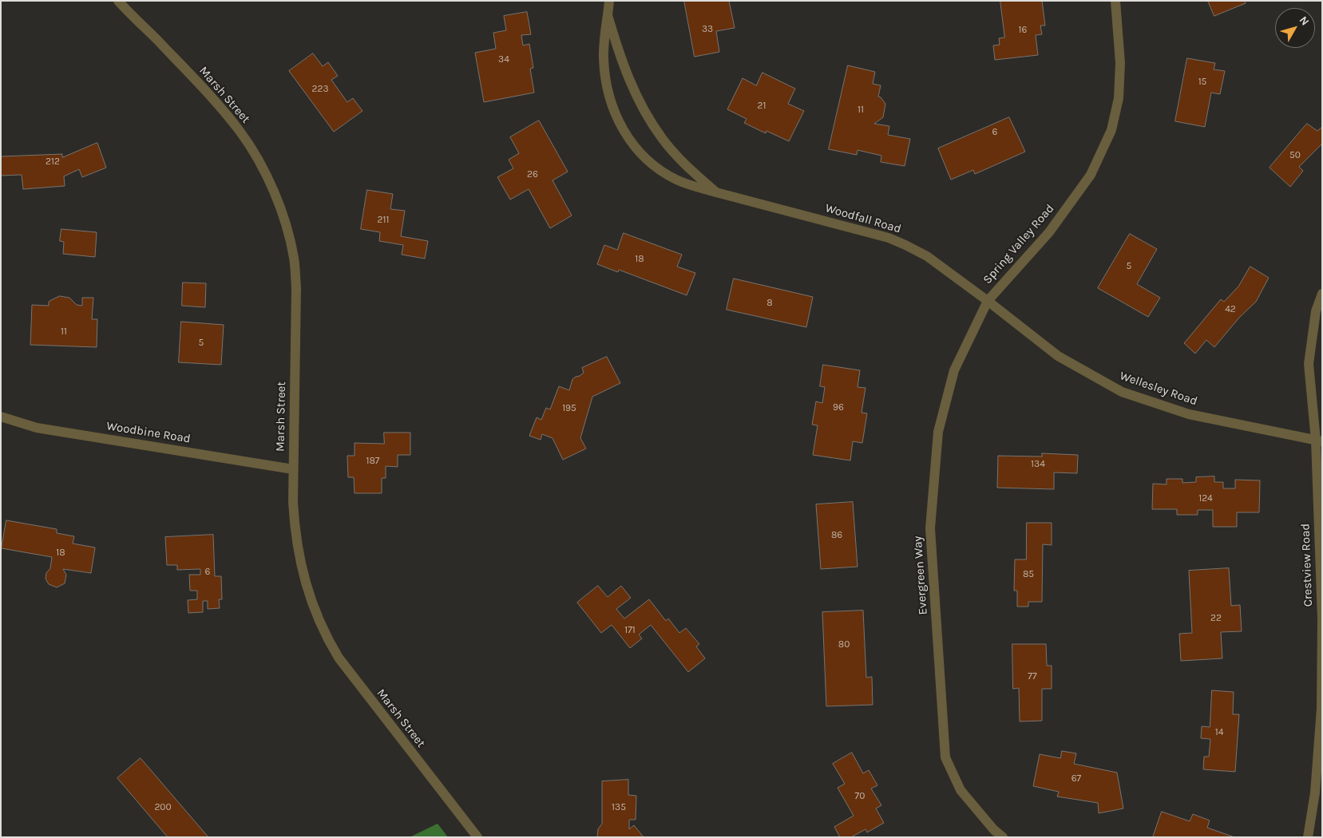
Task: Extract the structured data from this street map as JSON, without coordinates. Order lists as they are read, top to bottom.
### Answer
{
  "streets": {
    "street": [
      "Marsh Street",
      "Woodfall Road",
      "Spring Valley Road",
      "Wellesley Road",
      "Woodbine Road",
      "Crestview Road",
      "Evergreen Way"
    ]
  },
  "crossings": [
    ["Marsh Street", "Woodbine Road"],
    ["Woodfall Road", "Spring Valley Road"],
    ["Woodfall Road", "Wellesley Road"],
    ["Woodfall Road", "Evergreen Way"],
    ["Spring Valley Road", "Wellesley Road"],
    ["Spring Valley Road", "Evergreen Way"],
    ["Wellesley Road", "Crestview Road"],
    ["Wellesley Road", "Evergreen Way"]
  ],
  "house_numbers": [
    "33",
    "16",
    "34",
    "15",
    "223",
    "21",
    "11",
    "6",
    "50",
    "212",
    "26",
    "211",
    "18",
    "5",
    "8",
    "42",
    "11",
    "5",
    "96",
    "195",
    "187",
    "134",
    "124",
    "86",
    "18",
    "6",
    "85",
    "22",
    "171",
    "80",
    "77",
    "14",
    "67",
    "70",
    "200",
    "135"
  ],
  "north": "top right"
}
